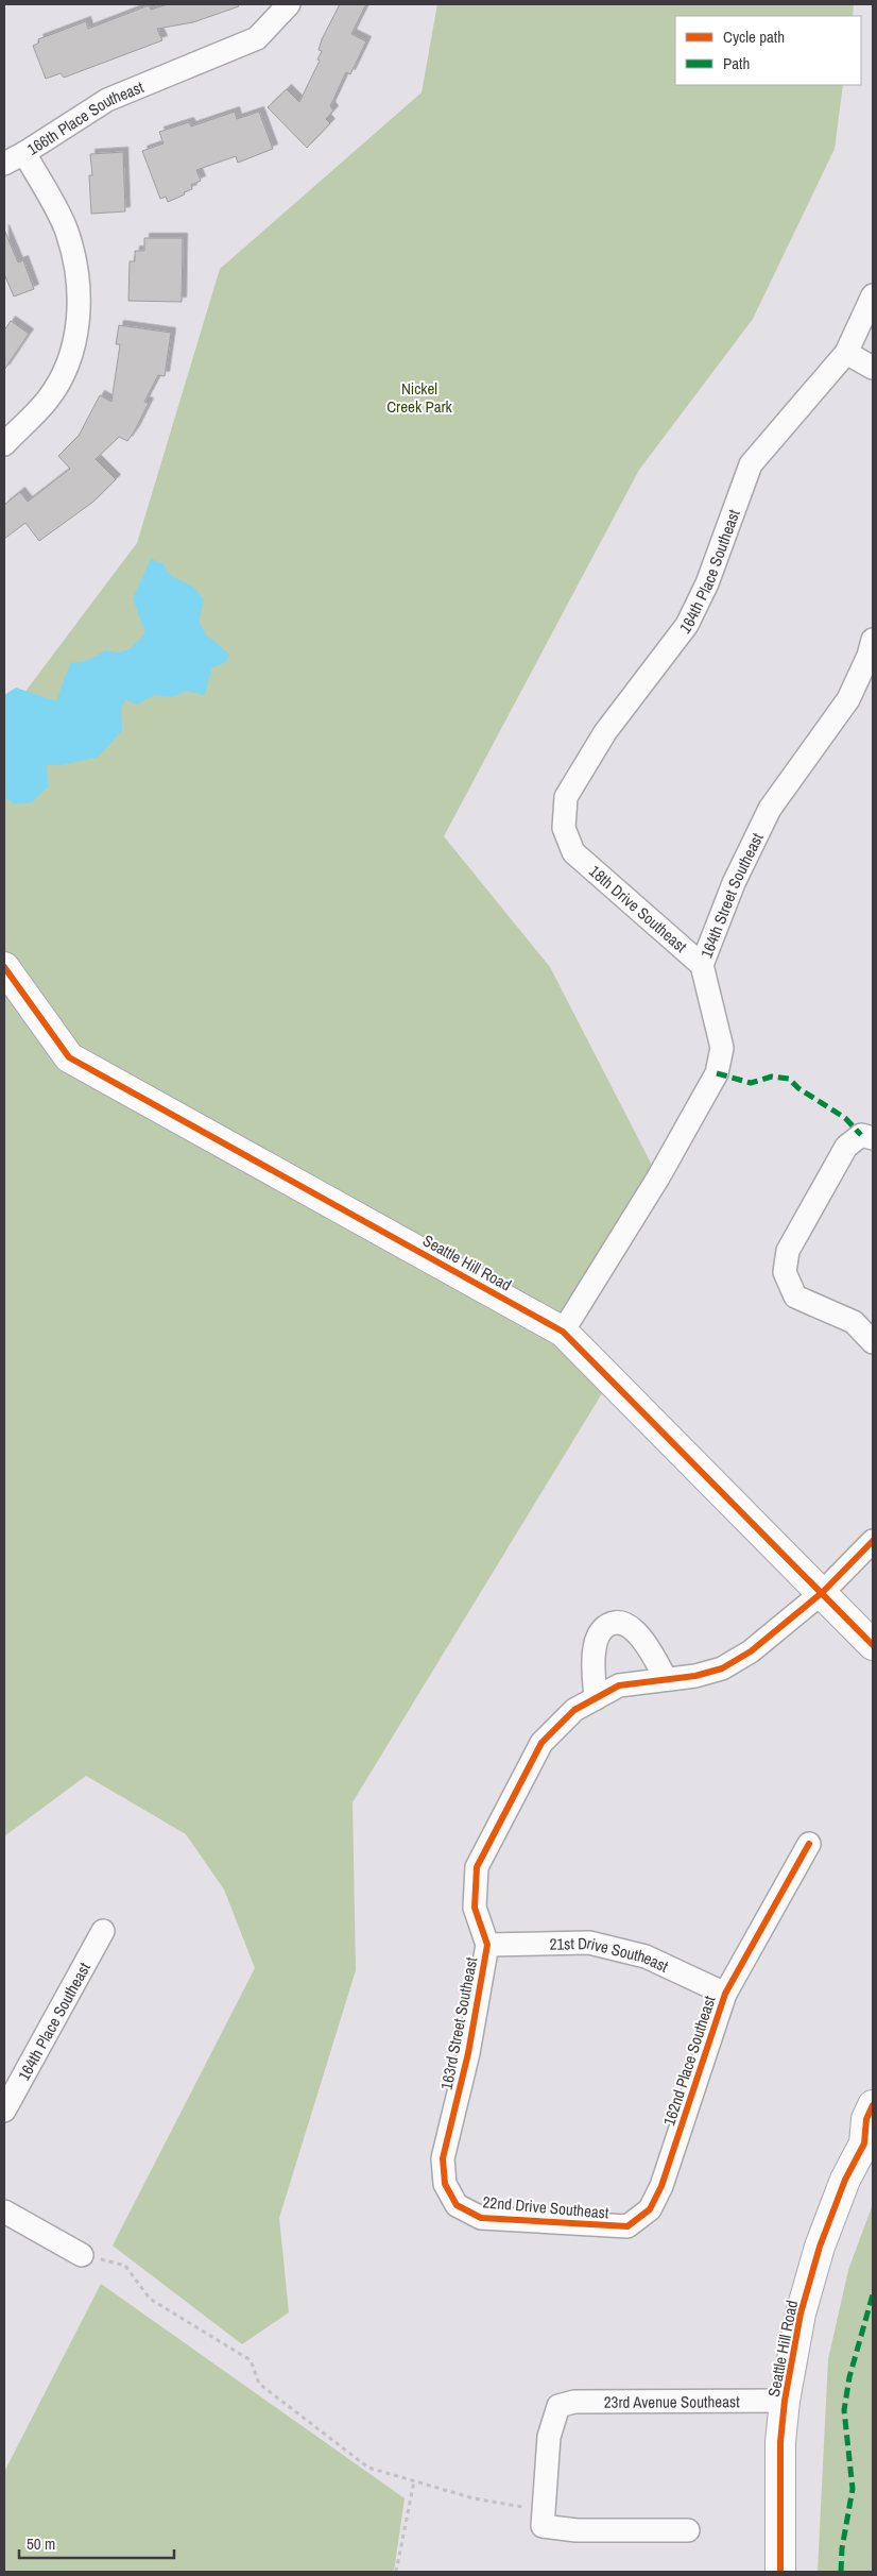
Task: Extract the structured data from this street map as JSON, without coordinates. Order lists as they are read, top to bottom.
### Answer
{
  "streets": {
    "street": [
      "166th Place Southeast",
      "164th Place Southeast",
      "164th Street Southeast",
      "18th Drive Southeast",
      "Seattle Hill Road",
      "21st Drive Southeast",
      "163rd Street Southeast",
      "162nd Place Southeast",
      "22nd Drive Southeast",
      "23rd Avenue Southeast"
    ]
  },
  "crossings": [
    ["164th Place Southeast", "18th Drive Southeast"],
    ["164th Street Southeast", "18th Drive Southeast"],
    ["164th Street Southeast", "Seattle Hill Road"],
    ["Seattle Hill Road", "163rd Street Southeast"],
    ["Seattle Hill Road", "23rd Avenue Southeast"],
    ["21st Drive Southeast", "163rd Street Southeast"],
    ["21st Drive Southeast", "162nd Place Southeast"],
    ["163rd Street Southeast", "22nd Drive Southeast"],
    ["162nd Place Southeast", "22nd Drive Southeast"]
  ],
  "parks": ["Nickel Creek Park"],
  "legend": ["Cycle path", "Path"],
  "scale_bar": "50 m"
}
